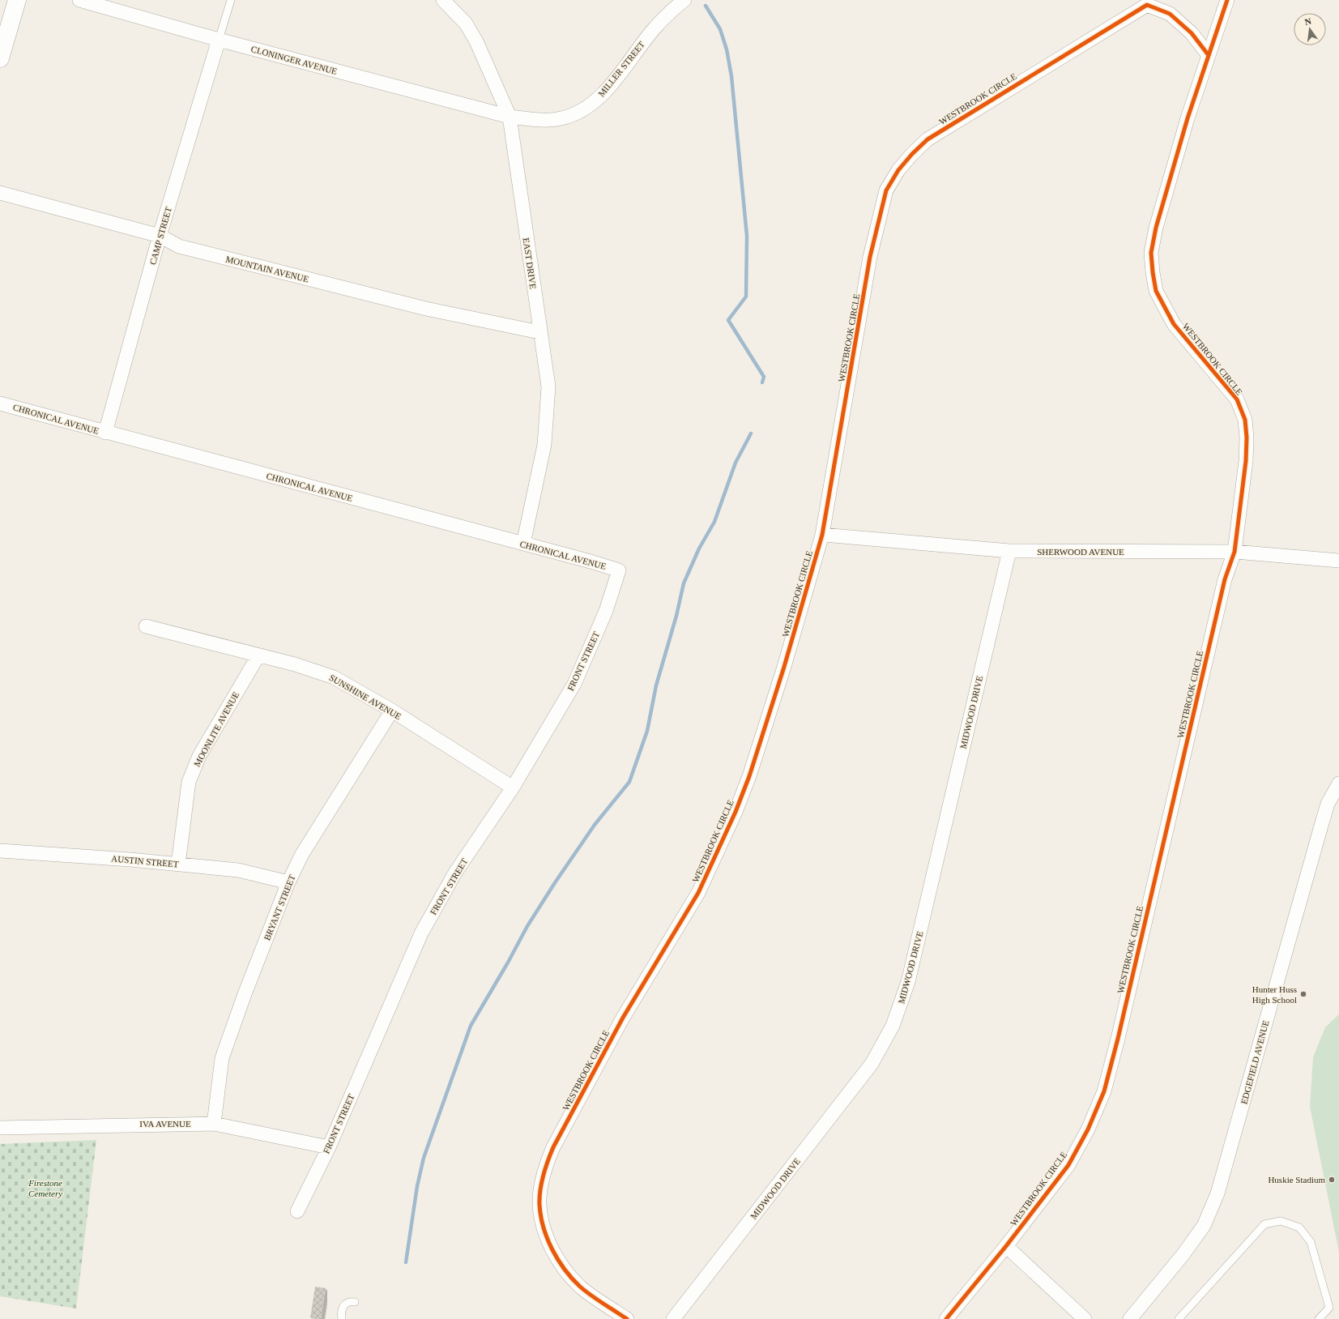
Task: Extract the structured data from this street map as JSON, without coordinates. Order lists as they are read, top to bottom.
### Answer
{
  "streets": {
    "street": [
      "CLONINGER AVENUE",
      "MILLER STREET",
      "WESTBROOK CIRCLE",
      "CAMP STREET",
      "EAST DRIVE",
      "MOUNTAIN AVENUE",
      "CHRONICAL AVENUE",
      "SHERWOOD AVENUE",
      "FRONT STREET",
      "SUNSHINE AVENUE",
      "MIDWOOD DRIVE",
      "MOONLITE AVENUE",
      "AUSTIN STREET",
      "BRYANT STREET",
      "EDGEFIELD AVENUE",
      "IVA AVENUE"
    ]
  },
  "crossings": [
    ["CLONINGER AVENUE", "MILLER STREET"],
    ["CLONINGER AVENUE", "CAMP STREET"],
    ["CLONINGER AVENUE", "EAST DRIVE"],
    ["MILLER STREET", "EAST DRIVE"],
    ["WESTBROOK CIRCLE", "SHERWOOD AVENUE"],
    ["CAMP STREET", "MOUNTAIN AVENUE"],
    ["CAMP STREET", "CHRONICAL AVENUE"],
    ["EAST DRIVE", "MOUNTAIN AVENUE"],
    ["EAST DRIVE", "CHRONICAL AVENUE"],
    ["CHRONICAL AVENUE", "FRONT STREET"],
    ["SHERWOOD AVENUE", "MIDWOOD DRIVE"],
    ["FRONT STREET", "SUNSHINE AVENUE"],
    ["FRONT STREET", "IVA AVENUE"],
    ["SUNSHINE AVENUE", "MOONLITE AVENUE"],
    ["SUNSHINE AVENUE", "BRYANT STREET"],
    ["MOONLITE AVENUE", "AUSTIN STREET"],
    ["AUSTIN STREET", "BRYANT STREET"],
    ["BRYANT STREET", "IVA AVENUE"]
  ],
  "parks": ["Firestone Cemetery"],
  "places": ["Hunter Huss High School", "Huskie Stadium"],
  "north": "top"
}
